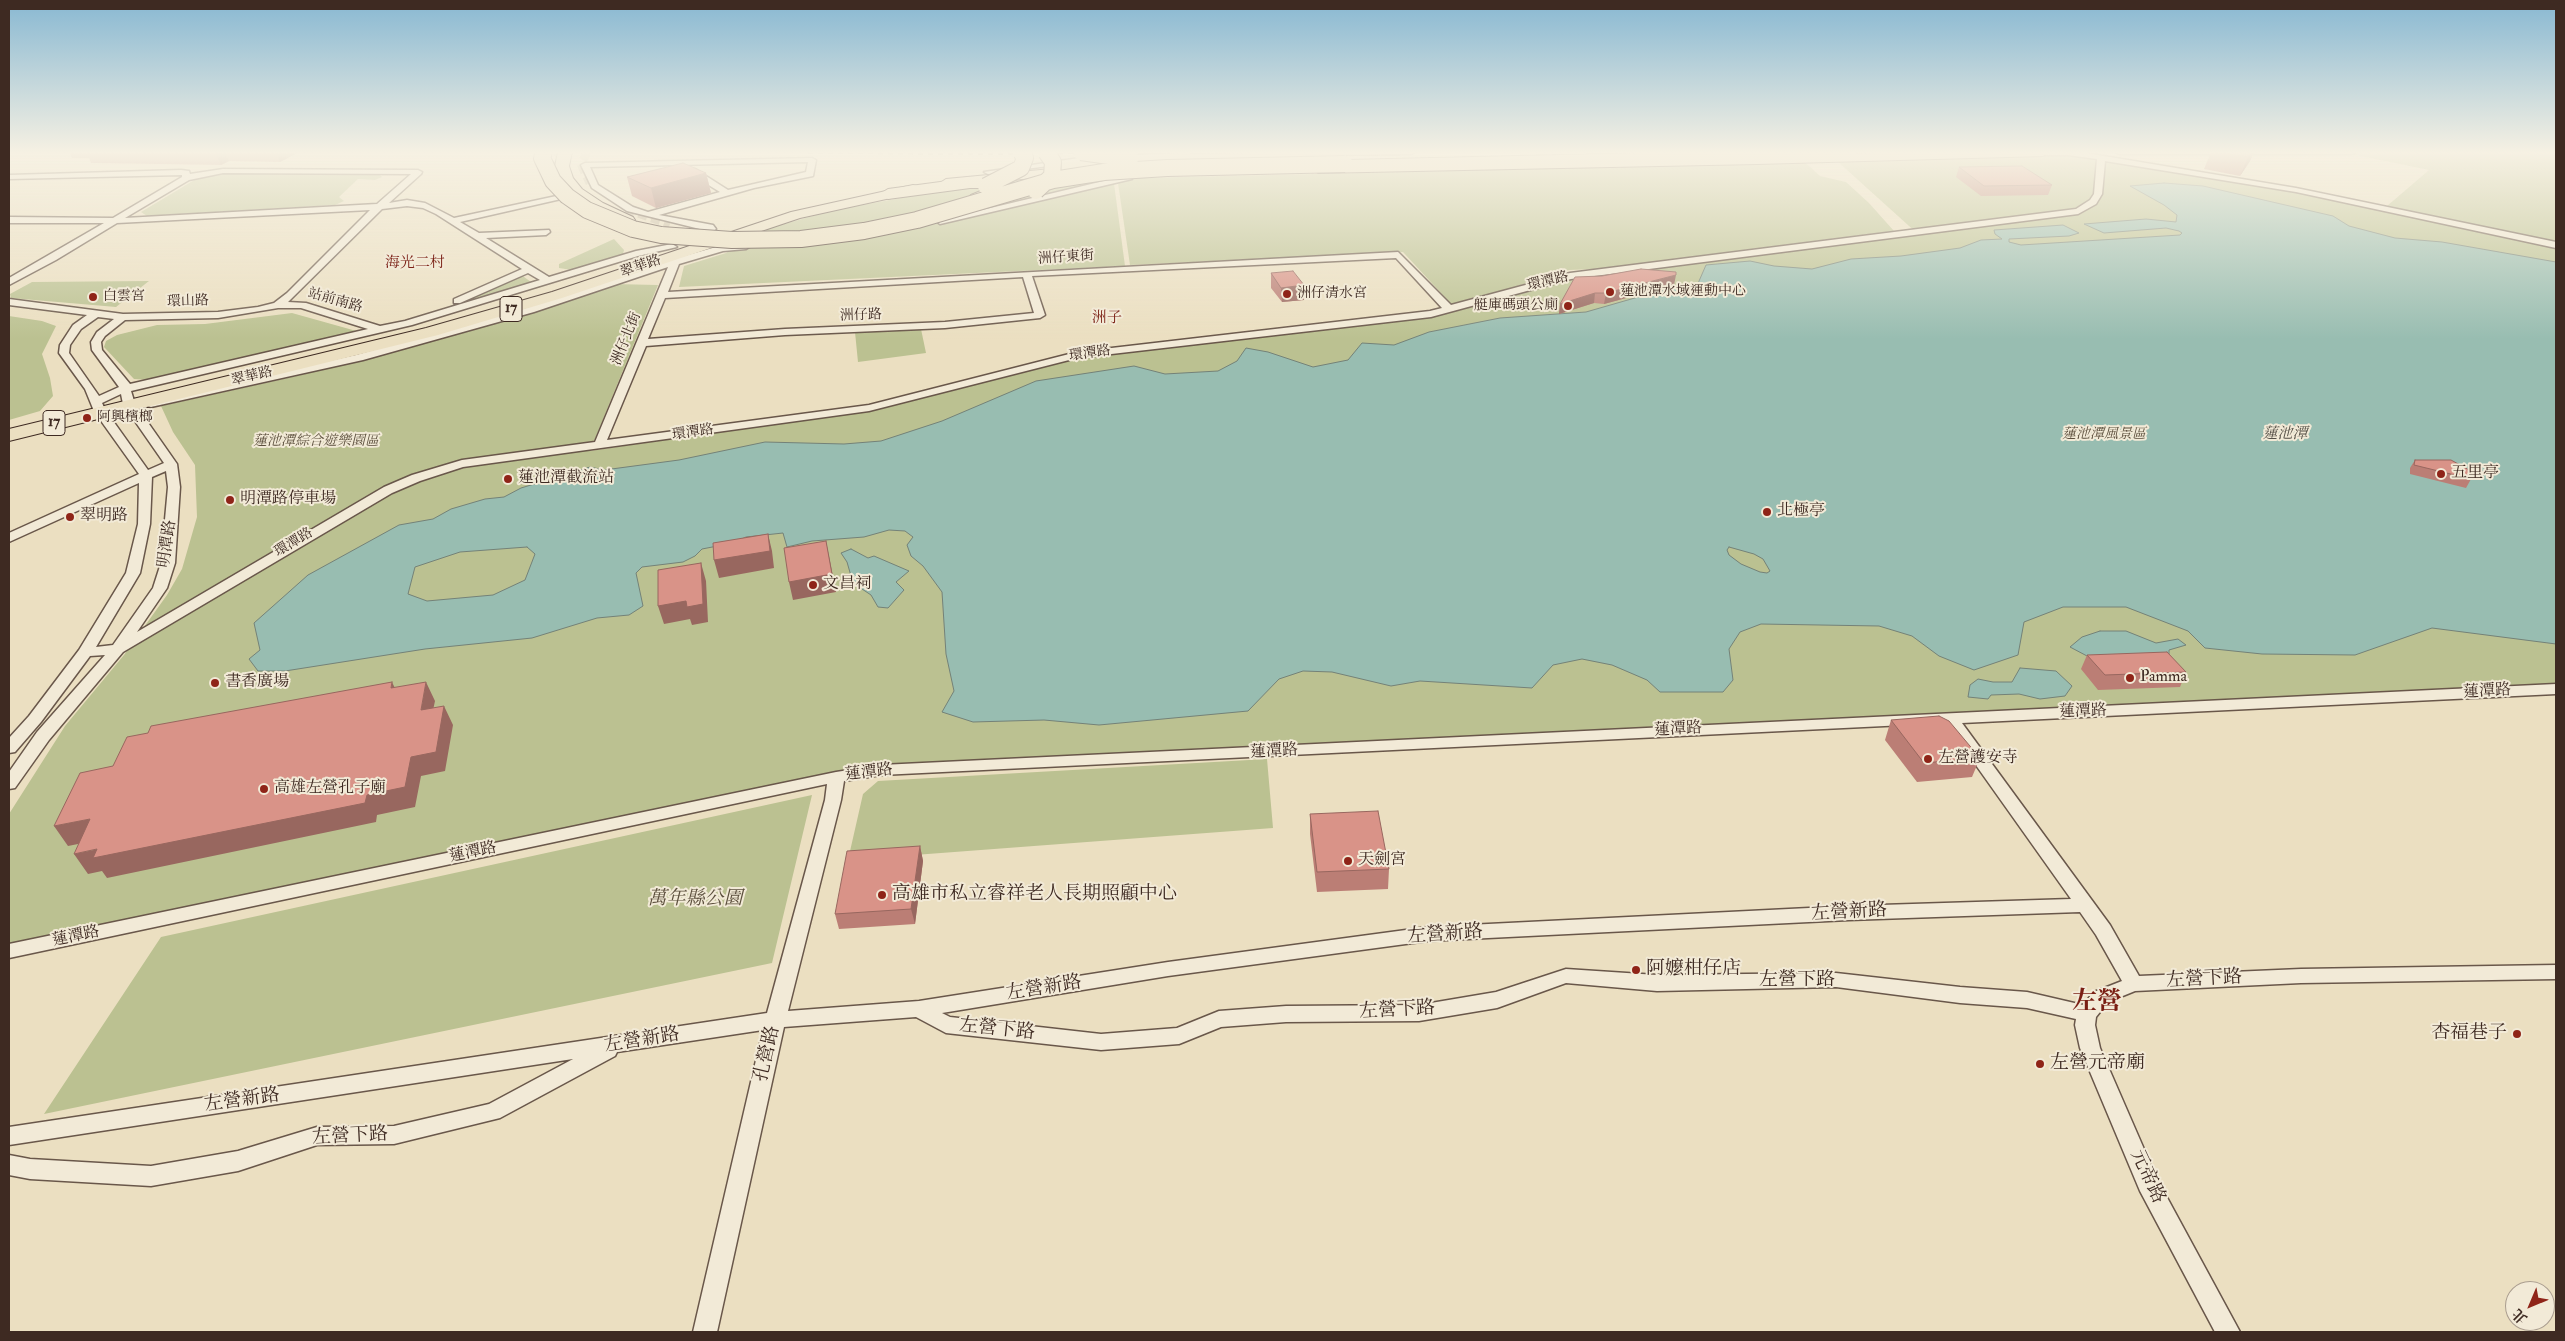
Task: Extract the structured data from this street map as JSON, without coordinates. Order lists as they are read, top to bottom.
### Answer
{
  "streets": {
    "main road": ["翠華路", "17"],
    "street": [
      "洲仔東街",
      "環潭路",
      "站前南路",
      "環山路",
      "洲仔路",
      "洲仔北街",
      "明潭路",
      "蓮潭路",
      "左營新路",
      "左營下路",
      "孔營路",
      "元帝路"
    ]
  },
  "crossings": [
    ["洲仔東街", "環潭路"],
    ["洲仔東街", "洲仔路"],
    ["洲仔東街", "洲仔北街"],
    ["翠華路", "站前南路"],
    ["翠華路", "洲仔北街"],
    ["翠華路", "明潭路"],
    ["環潭路", "洲仔北街"],
    ["環潭路", "明潭路"],
    ["站前南路", "環山路"],
    ["環山路", "明潭路"],
    ["洲仔路", "洲仔北街"],
    ["蓮潭路", "孔營路"],
    ["左營新路", "左營下路"],
    ["左營新路", "孔營路"],
    ["左營下路", "元帝路"]
  ],
  "districts": ["海光二村", "洲子", "左營"],
  "water": ["蓮池潭"],
  "parks": ["蓮池潭風景區", "蓮池潭綜合遊樂園區", "萬年縣公園"],
  "places": [
    "蓮池潭水域運動中心",
    "洲仔清水宮",
    "白雲宮",
    "艇庫碼頭公廁",
    "阿興檳榔",
    "五里亭",
    "蓮池潭截流站",
    "明潭路停車場",
    "北極亭",
    "翠明路",
    "文昌祠",
    "Pamma",
    "書香廣場",
    "左營護安寺",
    "高雄左營孔子廟",
    "天劍宮",
    "高雄市私立睿祥老人長期照顧中心",
    "阿嬤柑仔店",
    "杏福巷子",
    "左營元帝廟"
  ],
  "north": "bottom left"
}
